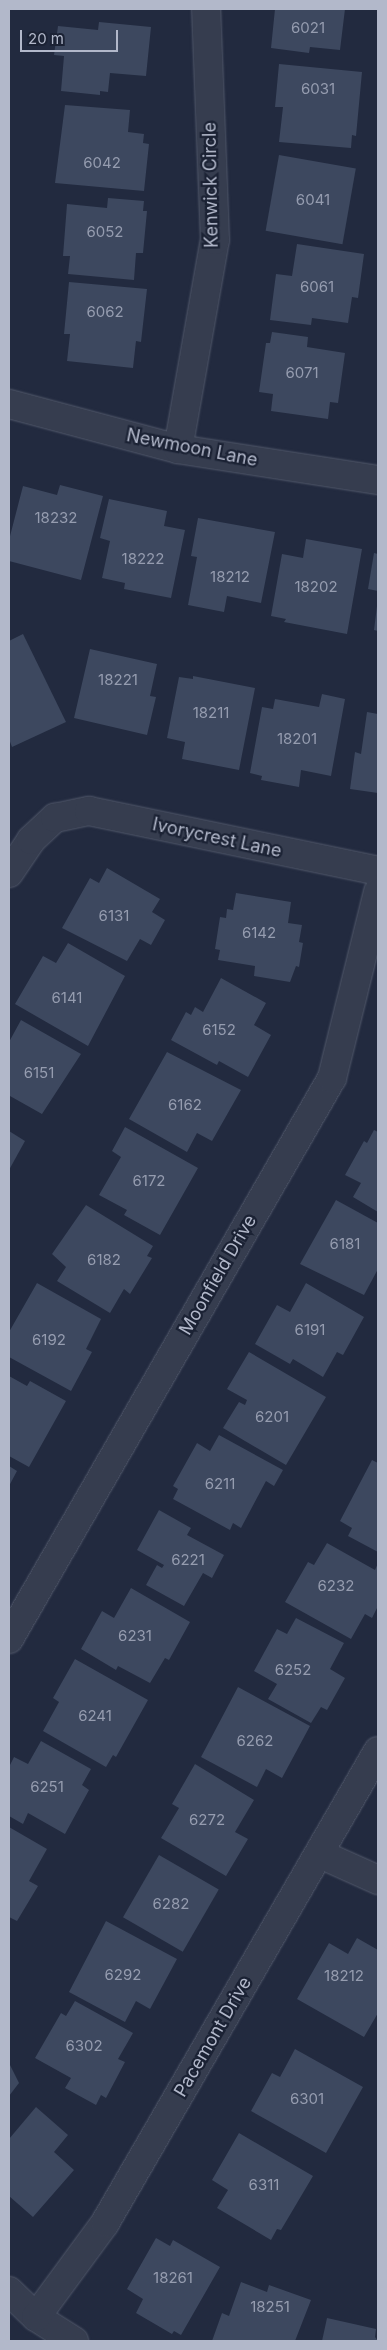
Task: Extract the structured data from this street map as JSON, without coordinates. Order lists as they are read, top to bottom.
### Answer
{
  "streets": {
    "street": [
      "Kenwick Circle",
      "Newmoon Lane",
      "Ivorycrest Lane",
      "Moonfield Drive",
      "Pacemont Drive"
    ]
  },
  "crossings": [
    ["Kenwick Circle", "Newmoon Lane"]
  ],
  "house_numbers": [
    "6021",
    "6031",
    "6042",
    "6041",
    "6052",
    "6061",
    "6062",
    "6071",
    "18232",
    "18222",
    "18212",
    "18202",
    "18221",
    "18211",
    "18201",
    "6131",
    "6142",
    "6141",
    "6152",
    "6151",
    "6162",
    "6172",
    "6181",
    "6182",
    "6191",
    "6192",
    "6201",
    "6211",
    "6221",
    "6232",
    "6231",
    "6252",
    "6241",
    "6262",
    "6251",
    "6272",
    "6282",
    "6292",
    "18212",
    "6302",
    "6301",
    "6311",
    "18261",
    "18251"
  ],
  "scale_bar": "20 m"
}
